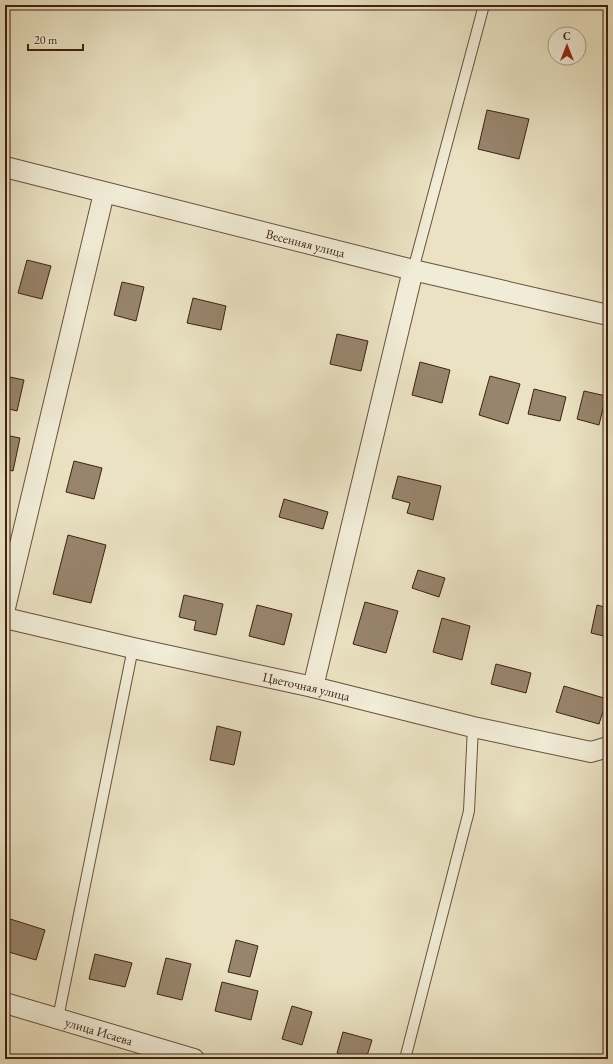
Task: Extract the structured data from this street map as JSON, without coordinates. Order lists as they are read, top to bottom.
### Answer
{
  "streets": {
    "street": ["Весенняя улица", "Цветочная улица", "улица Исаева"]
  },
  "scale_bar": "20 m",
  "north": "top"
}
